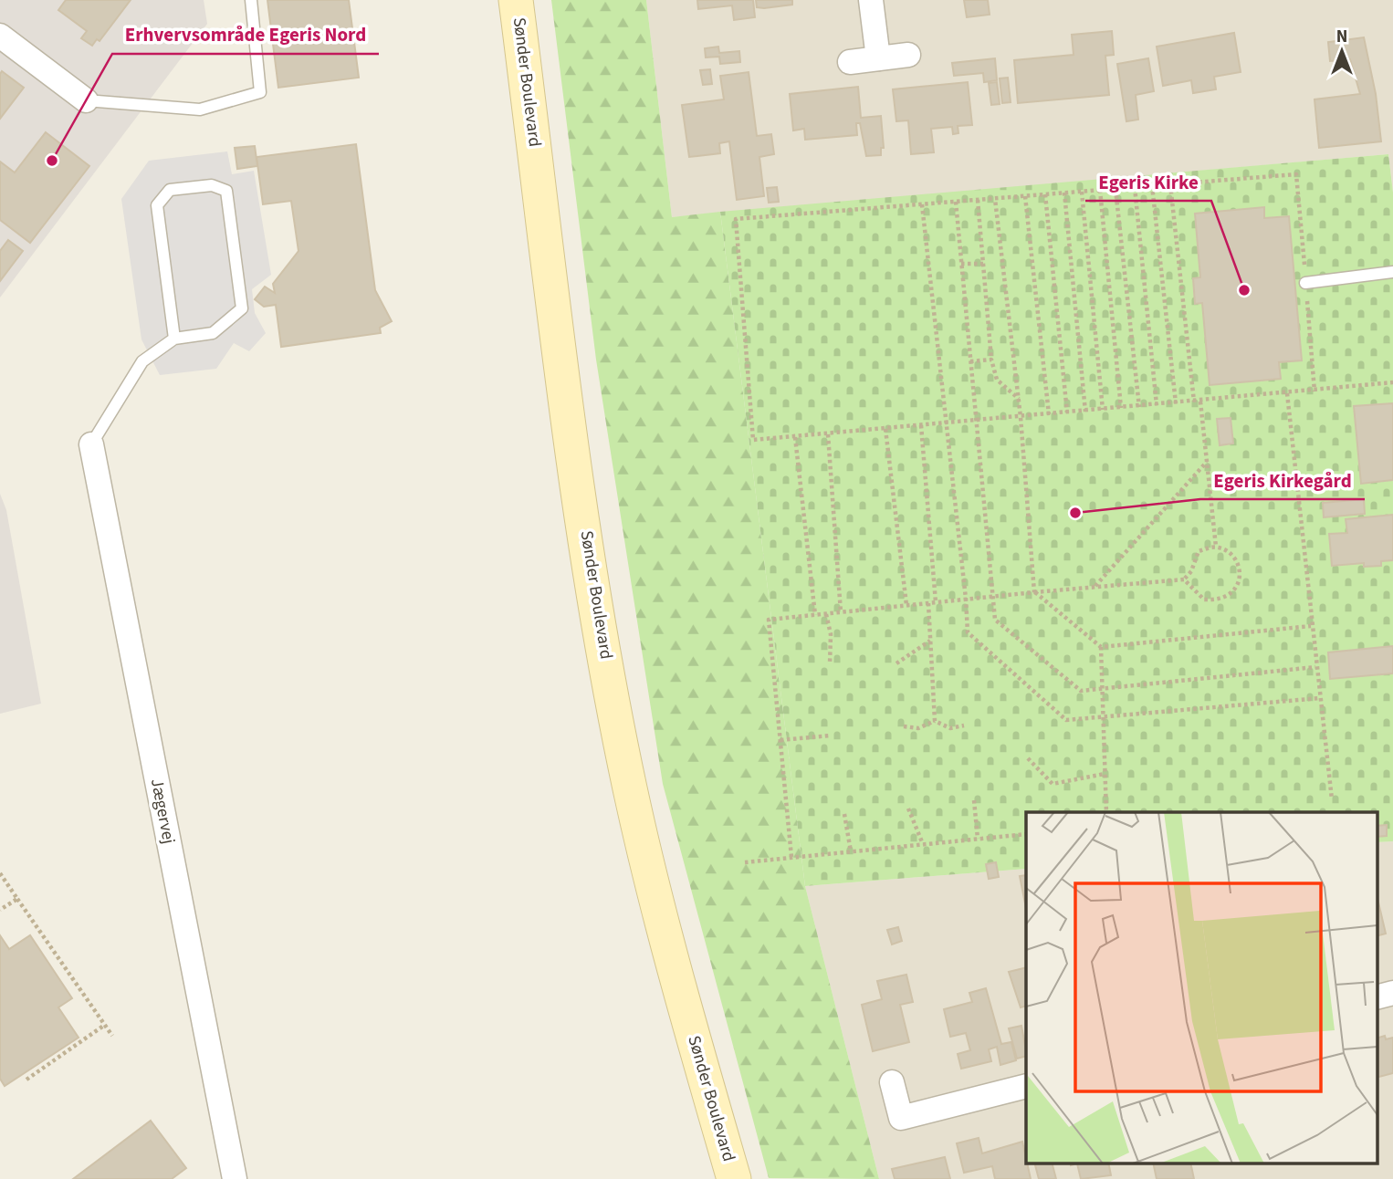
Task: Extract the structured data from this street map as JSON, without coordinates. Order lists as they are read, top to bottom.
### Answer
{
  "streets": {
    "street": ["Sønder Boulevard", "Jægervej"]
  },
  "places": ["Erhvervsområde Egeris Nord", "Egeris Kirke", "Egeris Kirkegård"],
  "north": "top"
}
